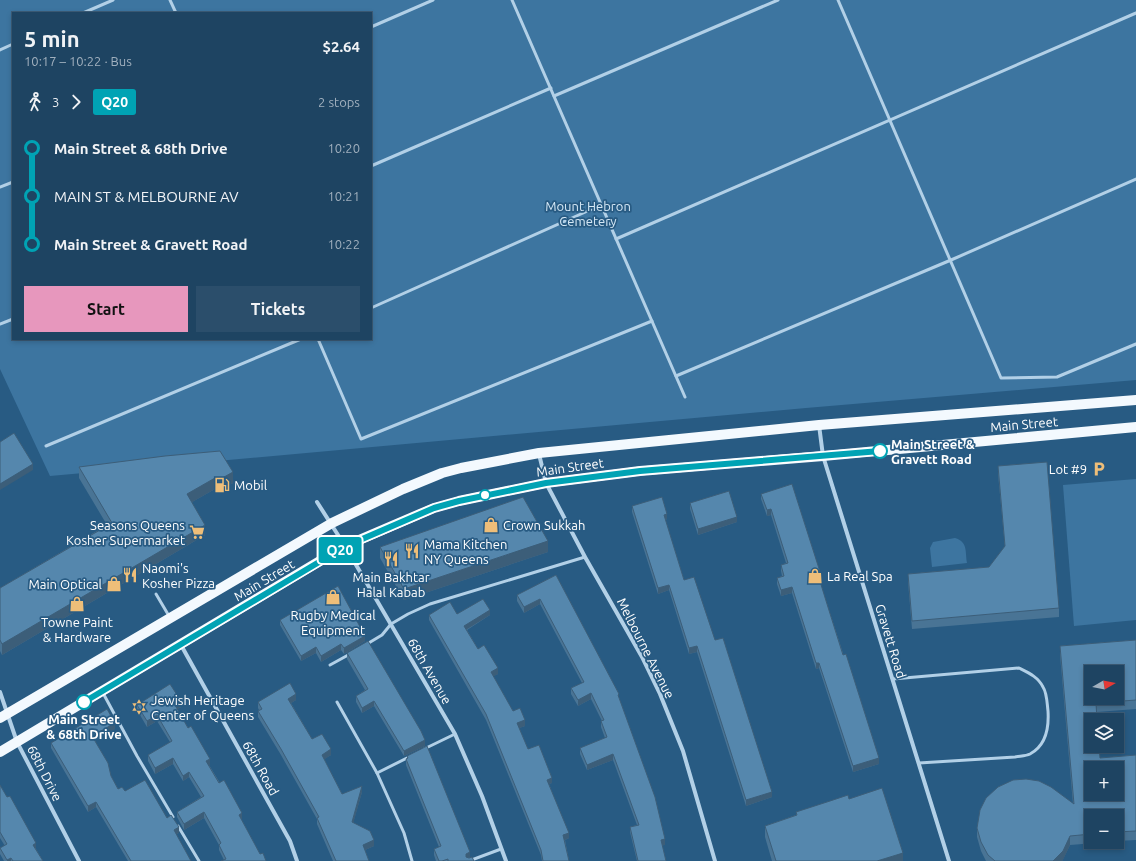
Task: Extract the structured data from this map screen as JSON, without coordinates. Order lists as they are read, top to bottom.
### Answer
{
  "streets": {
    "main road": ["Main Street"],
    "street": [
      "Gravett Road",
      "Melbourne Avenue",
      "68th Avenue",
      "68th Road",
      "68th Drive"
    ]
  },
  "crossings": [
    ["Main Street", "Gravett Road"],
    ["Main Street", "Melbourne Avenue"],
    ["Main Street", "68th Avenue"],
    ["Main Street", "68th Road"],
    ["Main Street", "68th Drive"]
  ],
  "parks": ["Mount Hebron Cemetery"],
  "places": {
    "other": ["Main Street & Gravett Road", "Main Street & 68th Drive"],
    "parking": ["Lot #9"],
    "fuel station": ["Mobil"],
    "shop": [
      "Crown Sukkah",
      "La Real Spa",
      "Main Optical",
      "Rugby Medical Equipment",
      "Towne Paint & Hardware"
    ],
    "supermarket": ["Seasons Queens Kosher Supermarket"],
    "restaurant": ["Mama Kitchen NY Queens", "Main Bakhtar Halal Kabab", "Naomi's Kosher Pizza"],
    "synagogue": ["Jewish Heritage Center of Queens"]
  },
  "lines": ["bus line Q20"],
  "north": "right",
  "page": {
    "on_map": "Q20",
    "heading": ["5 min", "10:17 – 10:22 · Bus", "$2.64"],
    "legs": ["3", "Q20", "2 stops"],
    "list": [
      {
        "name": "Main Street & 68th Drive",
        "value": "10:20"
      },
      {
        "name": "MAIN ST & MELBOURNE AV",
        "value": "10:21"
      },
      {
        "name": "Main Street & Gravett Road",
        "value": "10:22"
      }
    ],
    "buttons": ["Start", "Tickets"],
    "map_buttons": ["+", "−"]
  }
}
